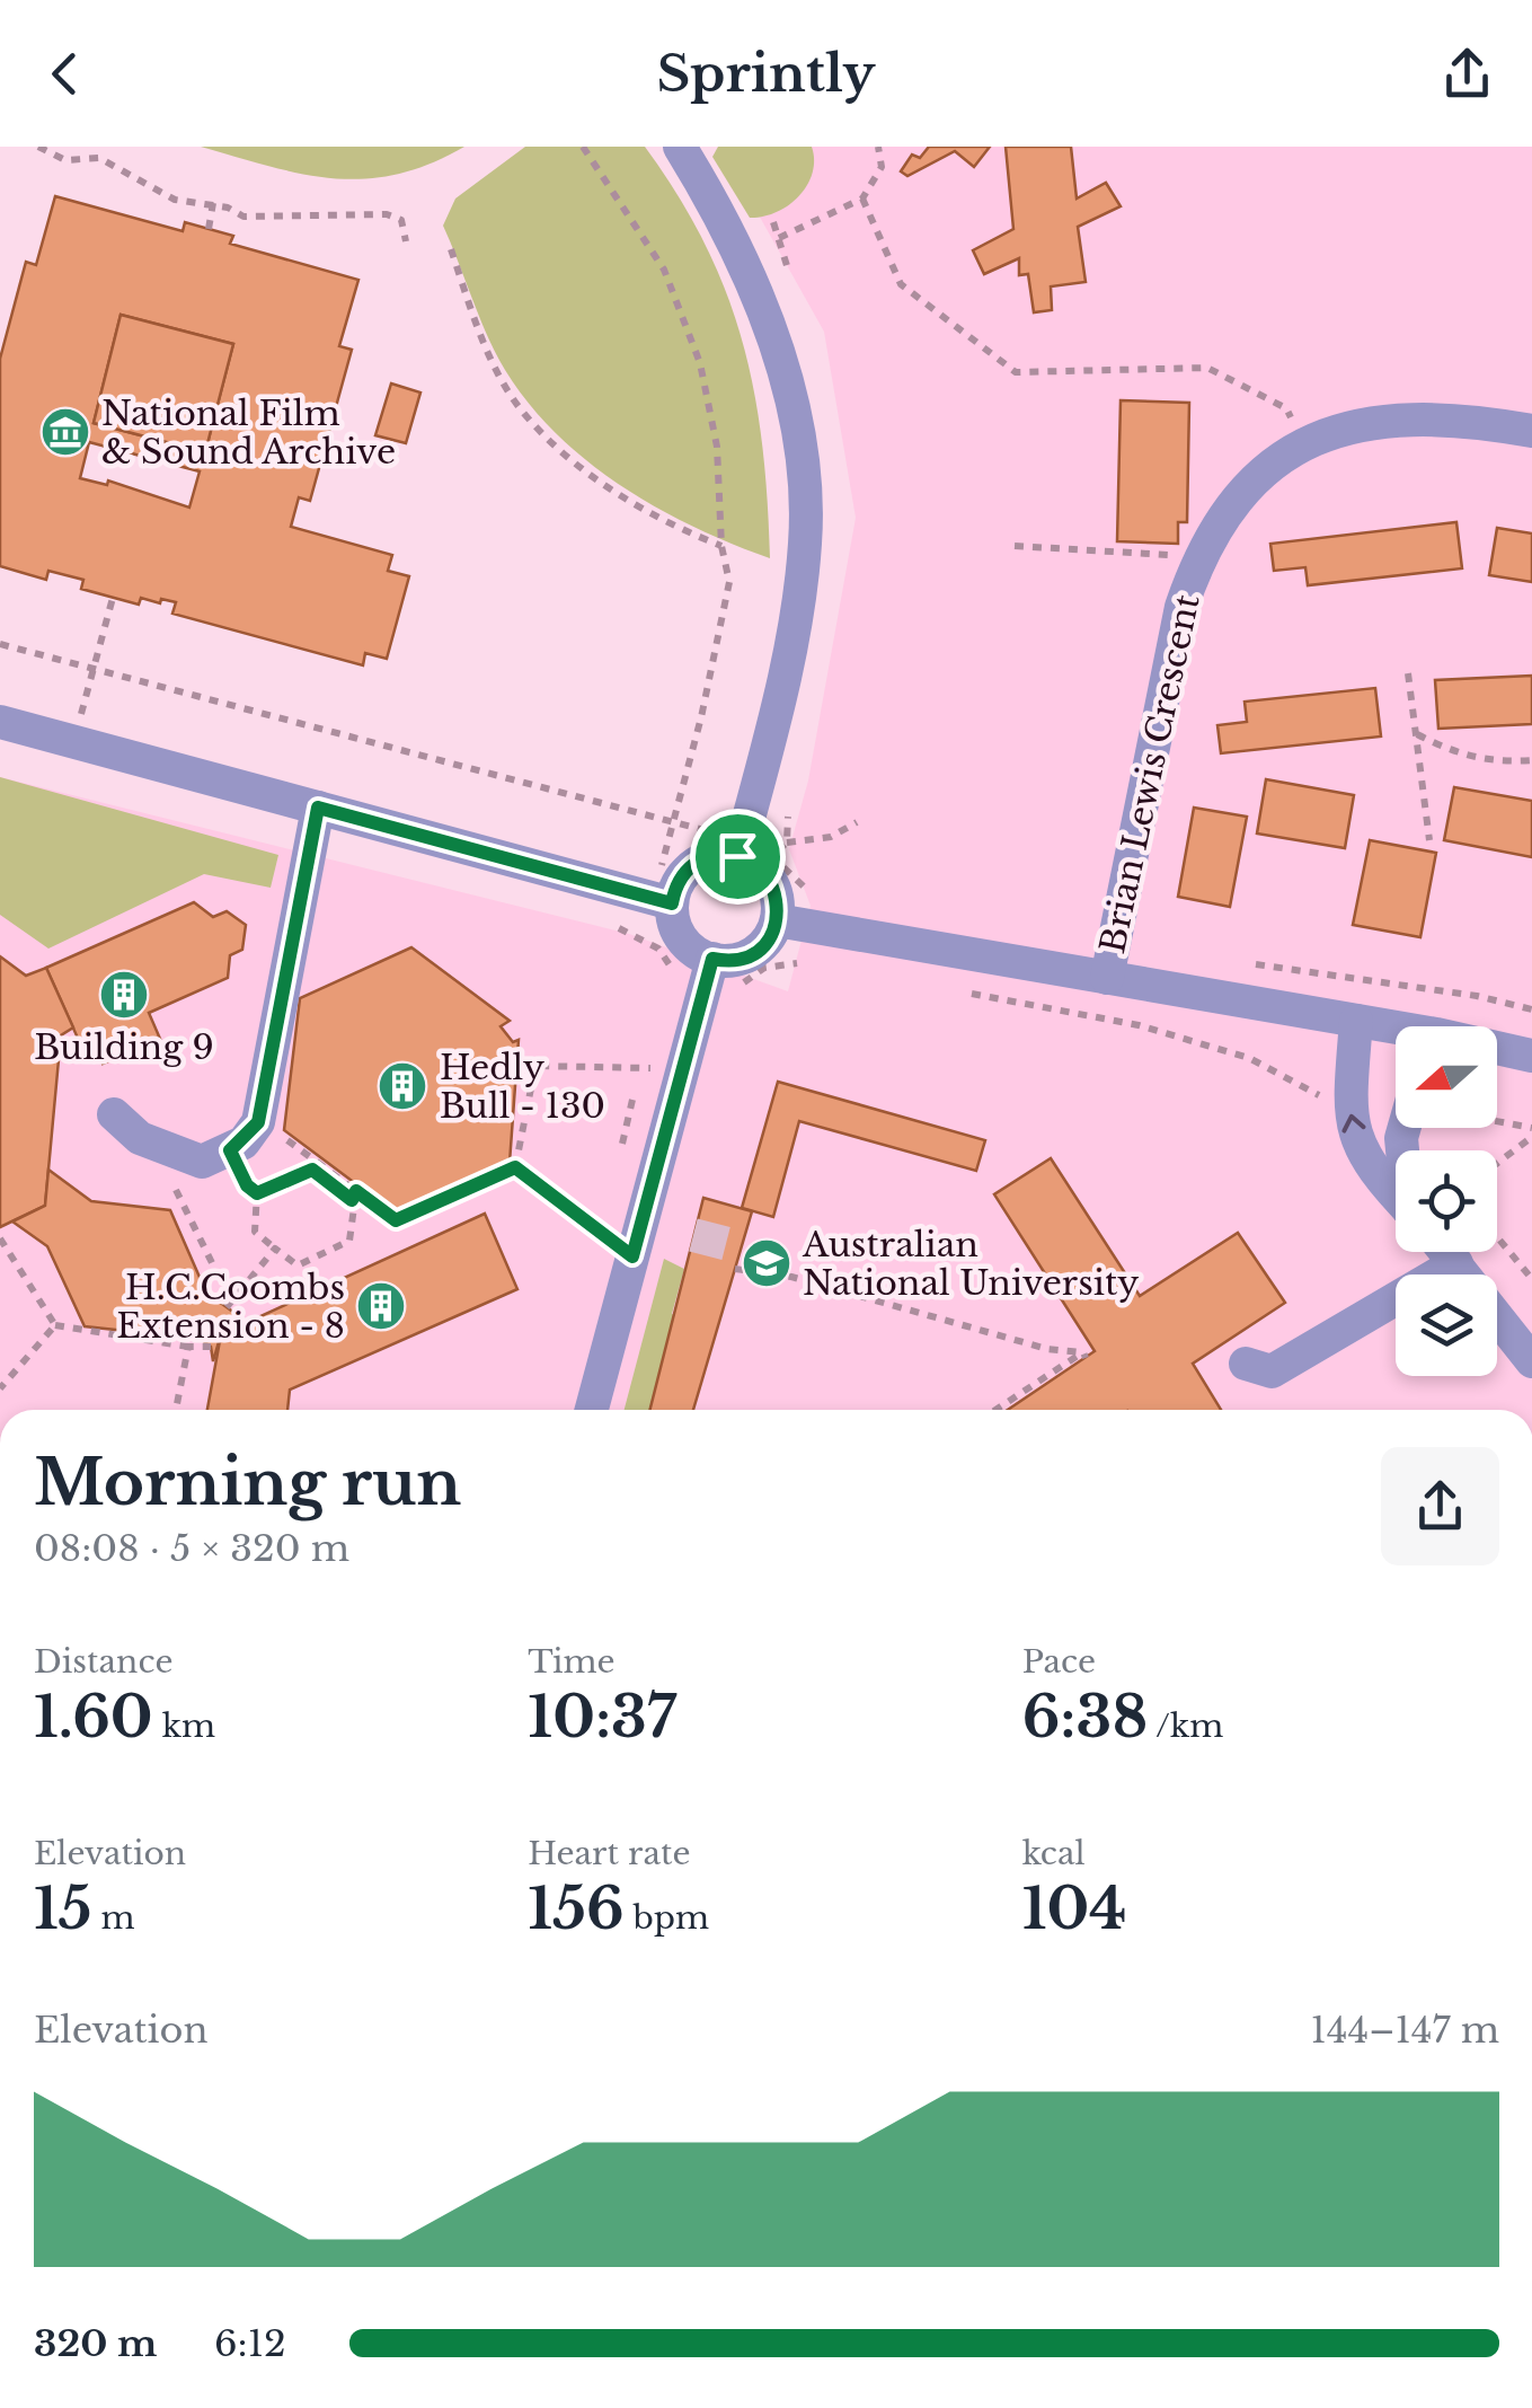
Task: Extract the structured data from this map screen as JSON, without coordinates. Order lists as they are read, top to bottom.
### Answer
{
  "streets": {
    "street": ["Brian Lewis Crescent"]
  },
  "places": {
    "museum": ["National Film & Sound Archive"],
    "building": ["Building 9", "Hedly Bull - 130", "H.C.Coombs Extension - 8"],
    "school or university": ["Australian National University"]
  },
  "north": "left",
  "page": {
    "header": "Sprintly",
    "heading": ["Morning run", "08:08 · 5 × 320 m"],
    "stats": [
      ["Distance", "1.60 km"],
      ["Time", "10:37"],
      ["Pace", "6:38 /km"],
      ["Elevation", "15 m"],
      ["Heart rate", "156 bpm"],
      ["kcal", "104"]
    ],
    "chart": ["Elevation", "144–147 m"],
    "list": [
      {
        "name": "320 m",
        "note": "6:12"
      }
    ]
  }
}
